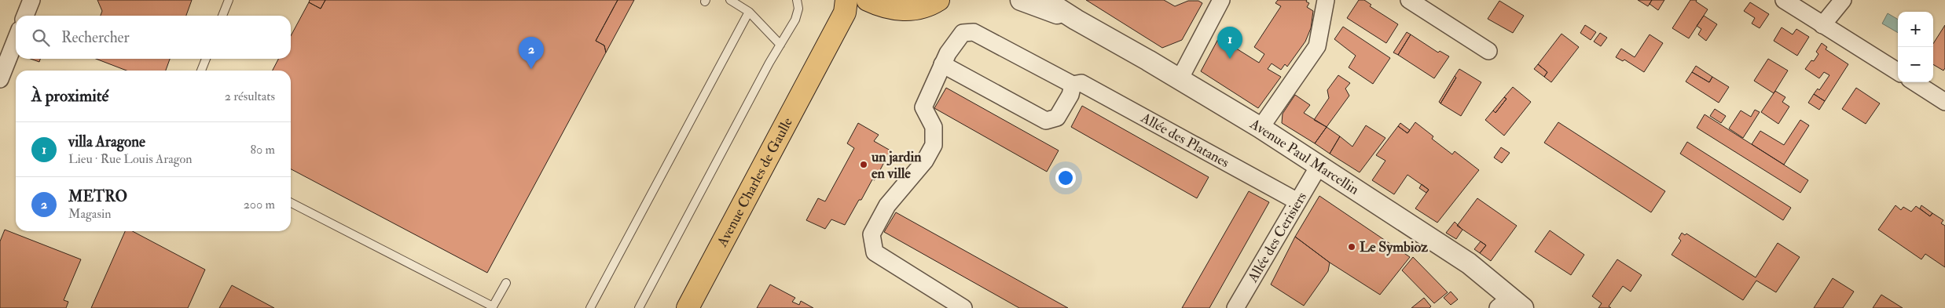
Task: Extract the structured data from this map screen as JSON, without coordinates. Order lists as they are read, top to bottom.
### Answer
{
  "streets": {
    "main road": ["Avenue Charles de Gaulle"],
    "street": ["Allée des Platanes", "Avenue Paul Marcellin", "Allée des Cerisiers"]
  },
  "crossings": [
    ["Allée des Platanes", "Allée des Cerisiers"],
    ["Avenue Paul Marcellin", "Allée des Cerisiers"]
  ],
  "places": ["un jardin en ville", "Le Symbioz"],
  "page": {
    "map_buttons": ["+", "−"],
    "search": "Rechercher",
    "pins": ["1", "2"],
    "heading": ["À proximité", "2 résultats"],
    "list": [
      {
        "mark": "1",
        "name": "villa Aragone",
        "note": "Lieu · Rue Louis Aragon",
        "value": "80 m"
      },
      {
        "mark": "2",
        "name": "METRO",
        "note": "Magasin",
        "value": "200 m"
      }
    ]
  }
}
